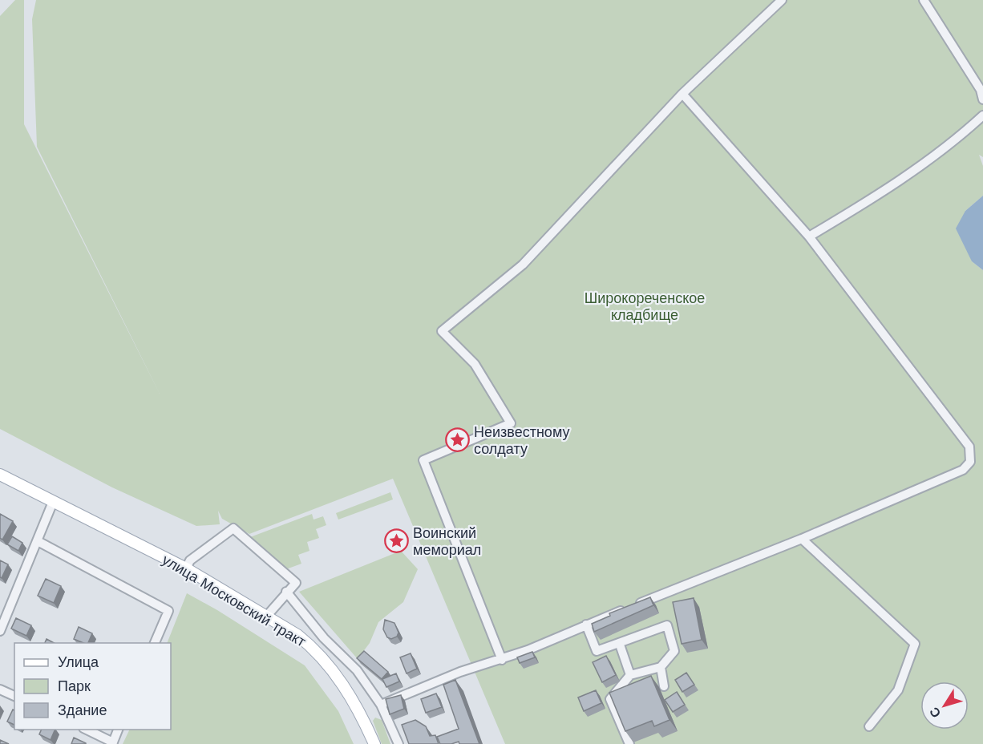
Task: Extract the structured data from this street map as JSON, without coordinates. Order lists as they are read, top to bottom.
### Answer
{
  "streets": {
    "main road": ["улица Московский тракт"]
  },
  "parks": ["Широкореченское кладбище"],
  "places": {
    "place": ["Неизвестному солдату", "Воинский мемориал"]
  },
  "legend": ["Улица", "Парк", "Здание"],
  "north": "bottom left"
}
